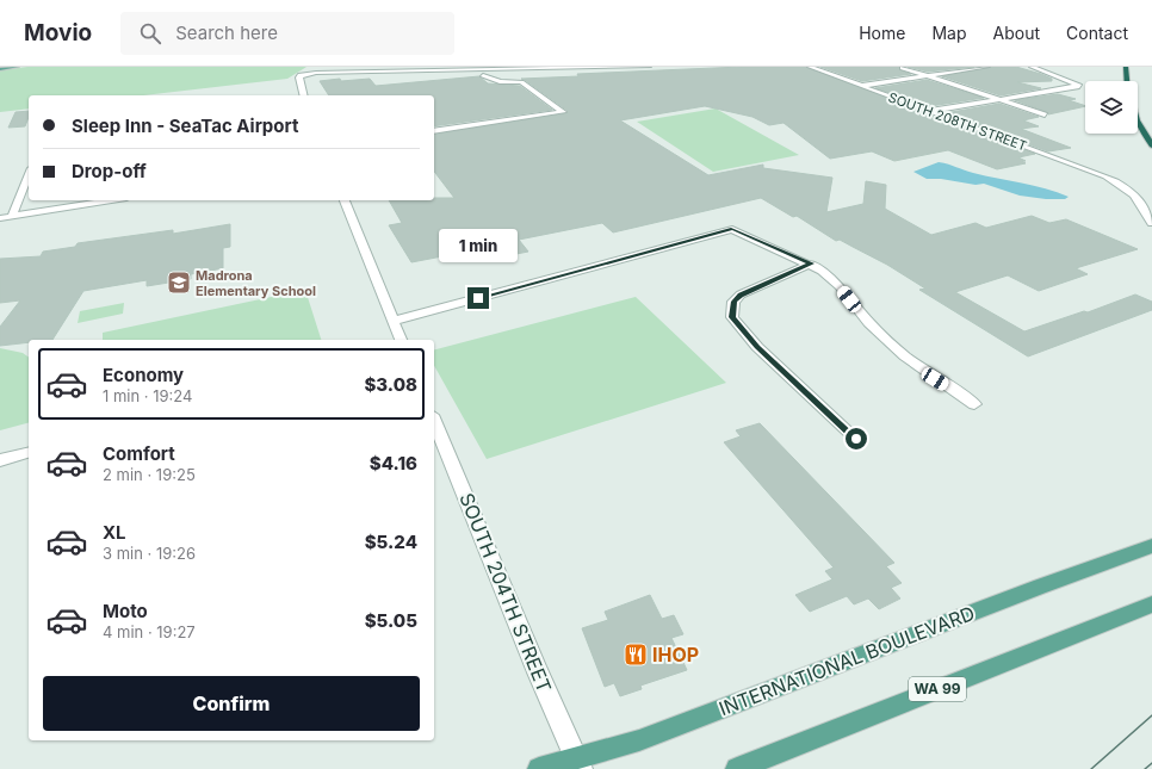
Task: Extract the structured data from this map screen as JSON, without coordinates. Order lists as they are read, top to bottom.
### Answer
{
  "streets": {
    "main road": ["INTERNATIONAL BOULEVARD", "WA 99"],
    "street": ["SOUTH 208TH STREET", "SOUTH 204TH STREET"]
  },
  "crossings": [
    ["SOUTH 204TH STREET", "INTERNATIONAL BOULEVARD"]
  ],
  "places": {
    "school or university": ["Madrona Elementary School"],
    "restaurant": ["IHOP"]
  },
  "page": {
    "header": "Movio",
    "search": "Search here",
    "nav": [
      "Home",
      "Map",
      "About",
      "Contact"
    ],
    "banner": ["Sleep Inn - SeaTac Airport", "Drop-off"],
    "bubble": "1 min",
    "list": [
      {
        "name": "Economy",
        "note": "1 min · 19:24",
        "value": "$3.08"
      },
      {
        "name": "Comfort",
        "note": "2 min · 19:25",
        "value": "$4.16"
      },
      {
        "name": "XL",
        "note": "3 min · 19:26",
        "value": "$5.24"
      },
      {
        "name": "Moto",
        "note": "4 min · 19:27",
        "value": "$5.05"
      }
    ],
    "buttons": "Confirm"
  }
}
